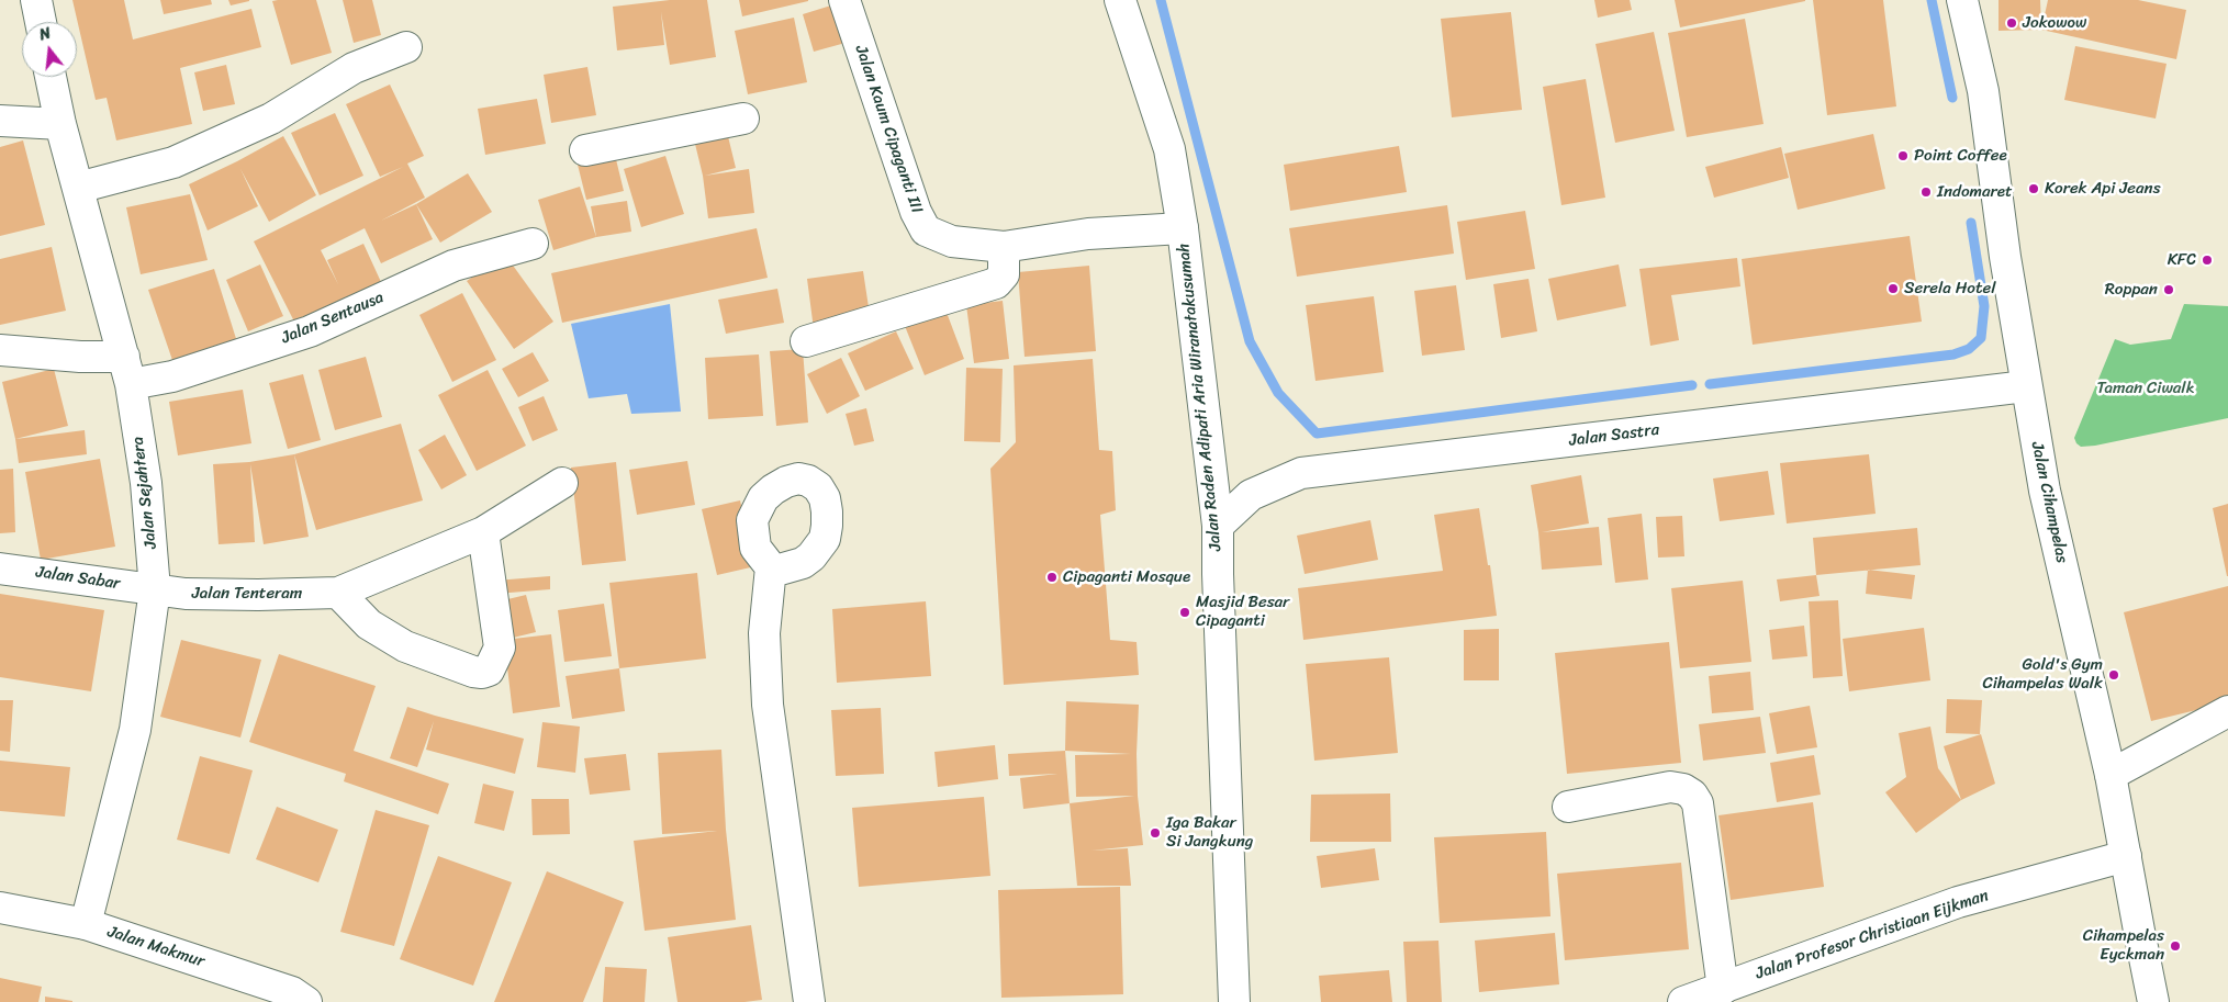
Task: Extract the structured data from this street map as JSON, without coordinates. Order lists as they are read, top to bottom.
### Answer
{
  "streets": {
    "street": [
      "Jalan Kaum Cipaganti III",
      "Jalan Sentausa",
      "Jalan Raden Adipati Aria Wiranatakusumah",
      "Jalan Sastra",
      "Jalan Sejahtera",
      "Jalan Cihampelas",
      "Jalan Sabar",
      "Jalan Tenteram",
      "Jalan Profesor Christiaan Eijkman",
      "Jalan Makmur"
    ]
  },
  "crossings": [
    ["Jalan Kaum Cipaganti III", "Jalan Raden Adipati Aria Wiranatakusumah"],
    ["Jalan Sentausa", "Jalan Sejahtera"],
    ["Jalan Raden Adipati Aria Wiranatakusumah", "Jalan Sastra"],
    ["Jalan Sastra", "Jalan Cihampelas"],
    ["Jalan Sejahtera", "Jalan Sabar"],
    ["Jalan Sejahtera", "Jalan Tenteram"],
    ["Jalan Sejahtera", "Jalan Makmur"],
    ["Jalan Cihampelas", "Jalan Profesor Christiaan Eijkman"],
    ["Jalan Sabar", "Jalan Tenteram"]
  ],
  "parks": ["Taman Ciwalk"],
  "places": [
    "Jokowow",
    "Point Coffee",
    "Korek Api Jeans",
    "Indomaret",
    "KFC",
    "Serela Hotel",
    "Roppan",
    "Cipaganti Mosque",
    "Masjid Besar Cipaganti",
    "Gold's Gym Cihampelas Walk",
    "Iga Bakar Si Jangkung",
    "Cihampelas Eyckman"
  ],
  "north": "top"
}
